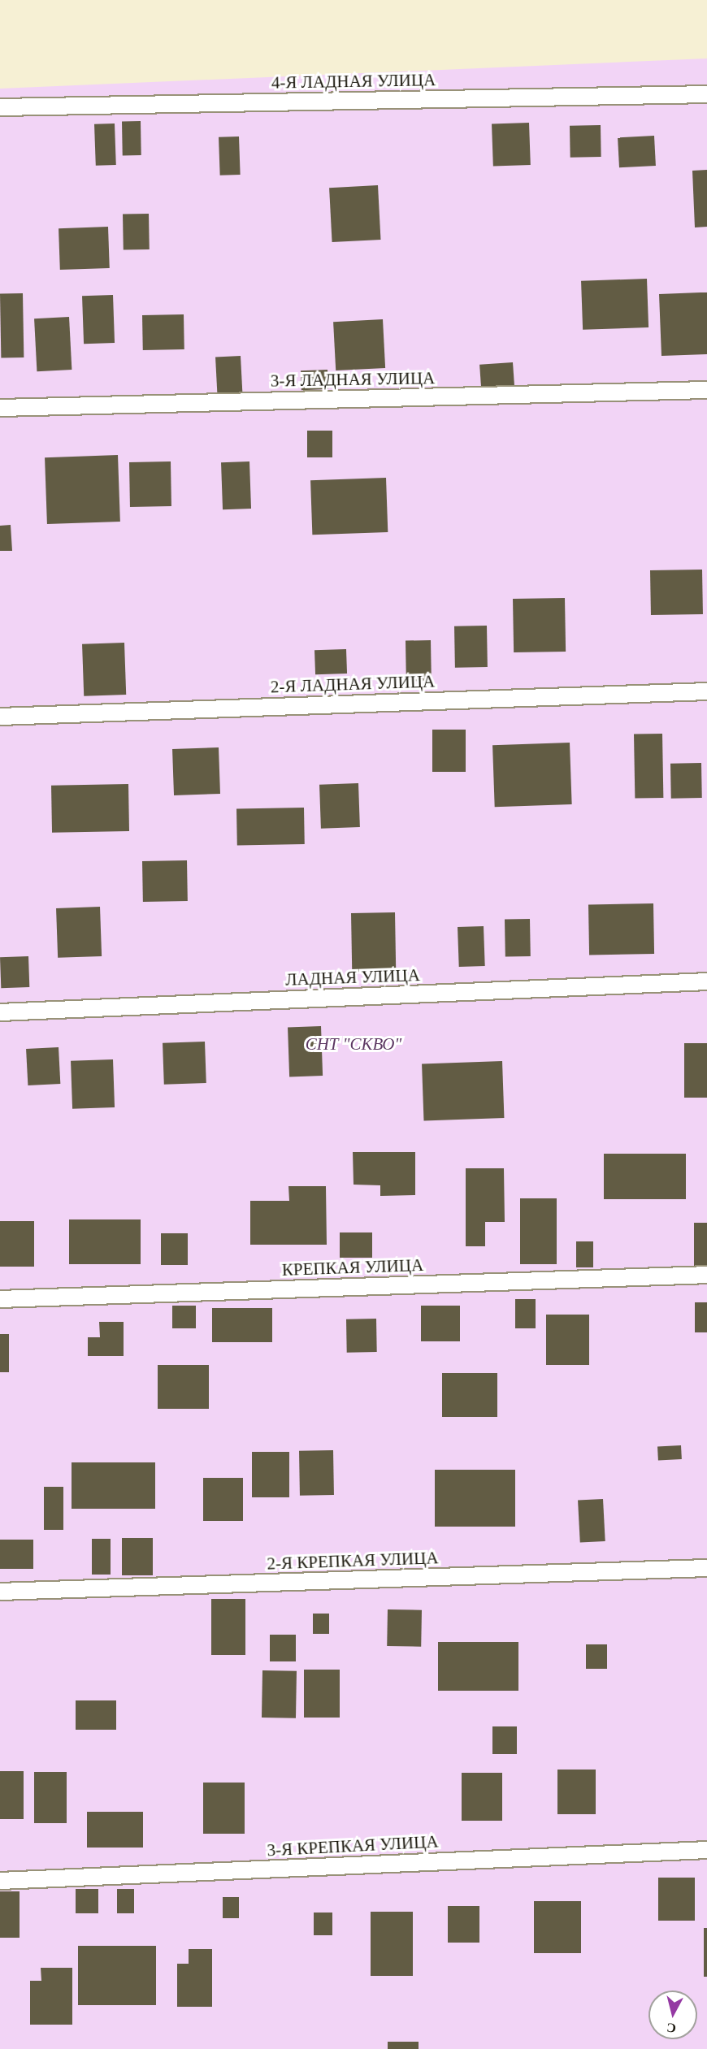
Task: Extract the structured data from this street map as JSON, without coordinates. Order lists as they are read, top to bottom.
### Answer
{
  "streets": {
    "lane": [
      "4-Я ЛАДНАЯ УЛИЦА",
      "3-Я ЛАДНАЯ УЛИЦА",
      "2-Я ЛАДНАЯ УЛИЦА",
      "ЛАДНАЯ УЛИЦА",
      "КРЕПКАЯ УЛИЦА",
      "2-Я КРЕПКАЯ УЛИЦА",
      "3-Я КРЕПКАЯ УЛИЦА"
    ]
  },
  "parks": ["СНТ \"СКВО\""],
  "north": "bottom"
}
